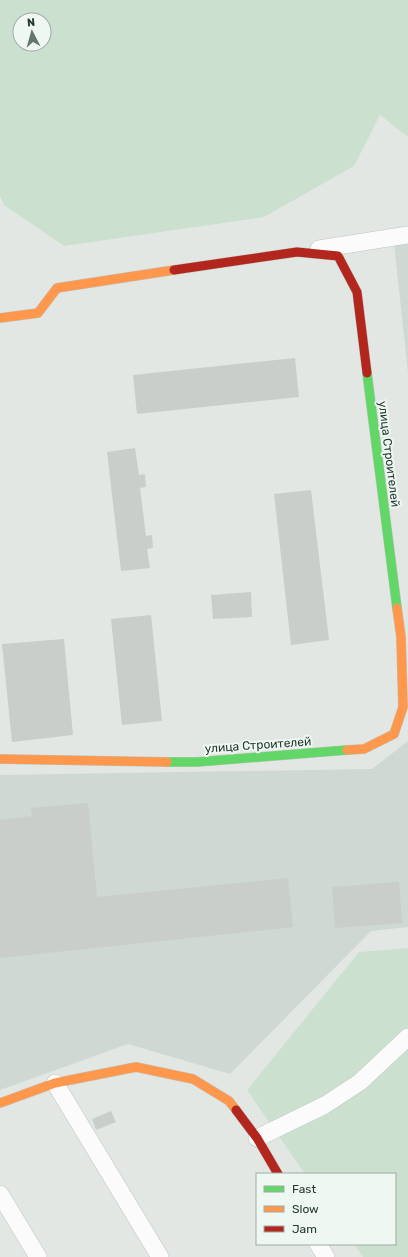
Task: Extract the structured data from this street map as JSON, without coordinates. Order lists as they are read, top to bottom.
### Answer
{
  "streets": {
    "street": ["улица Строителей"]
  },
  "legend": ["Fast", "Slow", "Jam"],
  "north": "top"
}
